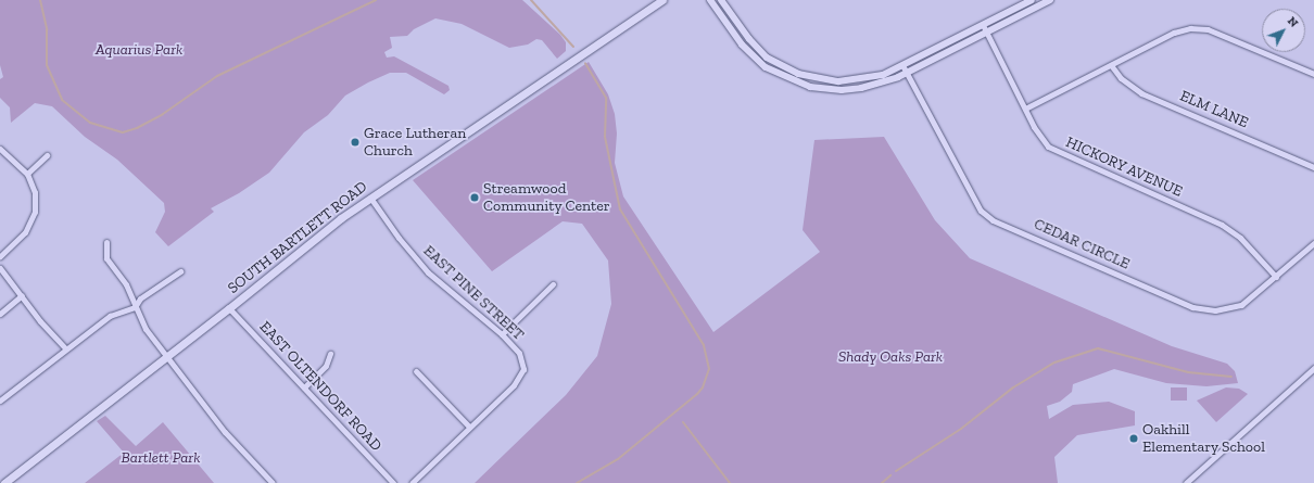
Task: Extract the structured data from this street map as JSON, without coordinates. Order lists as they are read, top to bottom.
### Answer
{
  "streets": {
    "main road": ["SOUTH BARTLETT ROAD"],
    "street": [
      "ELM LANE",
      "HICKORY AVENUE",
      "CEDAR CIRCLE",
      "EAST PINE STREET",
      "EAST OLTENDORF ROAD"
    ]
  },
  "crossings": [
    ["HICKORY AVENUE", "CEDAR CIRCLE"],
    ["SOUTH BARTLETT ROAD", "EAST PINE STREET"],
    ["SOUTH BARTLETT ROAD", "EAST OLTENDORF ROAD"]
  ],
  "parks": ["Aquarius Park", "Shady Oaks Park", "Bartlett Park"],
  "places": ["Grace Lutheran Church", "Streamwood Community Center", "Oakhill Elementary School"],
  "north": "top right"
}
